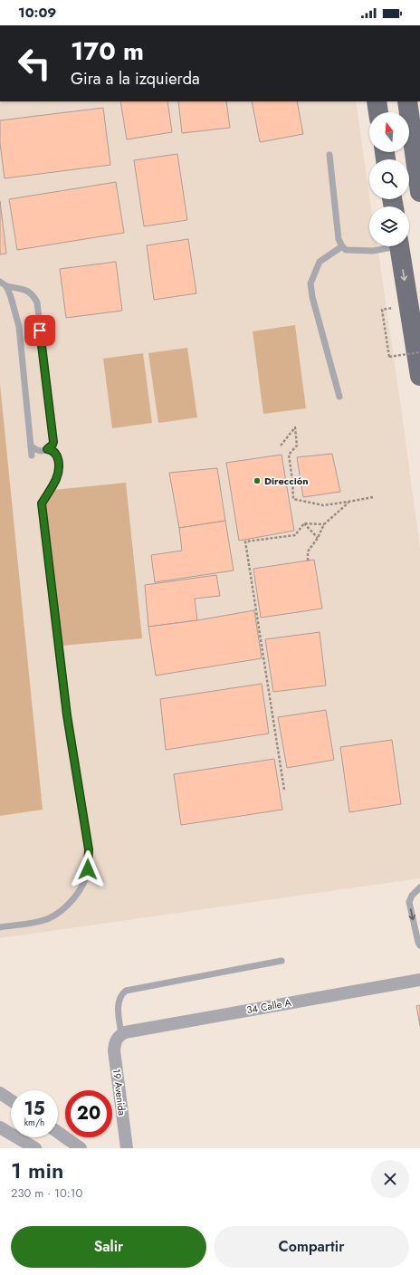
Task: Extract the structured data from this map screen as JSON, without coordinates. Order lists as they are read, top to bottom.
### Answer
{
  "streets": {
    "street": ["34 Calle A", "19 Avenida"]
  },
  "crossings": [
    ["34 Calle A", "19 Avenida"]
  ],
  "places": ["Dirección"],
  "north": "top",
  "page": {
    "status": "10:09",
    "turn": ["170 m", "Gira a la izquierda"],
    "speed": "15 km/h",
    "limit": "20",
    "heading": ["1 min", "230 m · 10:10"],
    "buttons": ["Salir", "Compartir"]
  }
}
